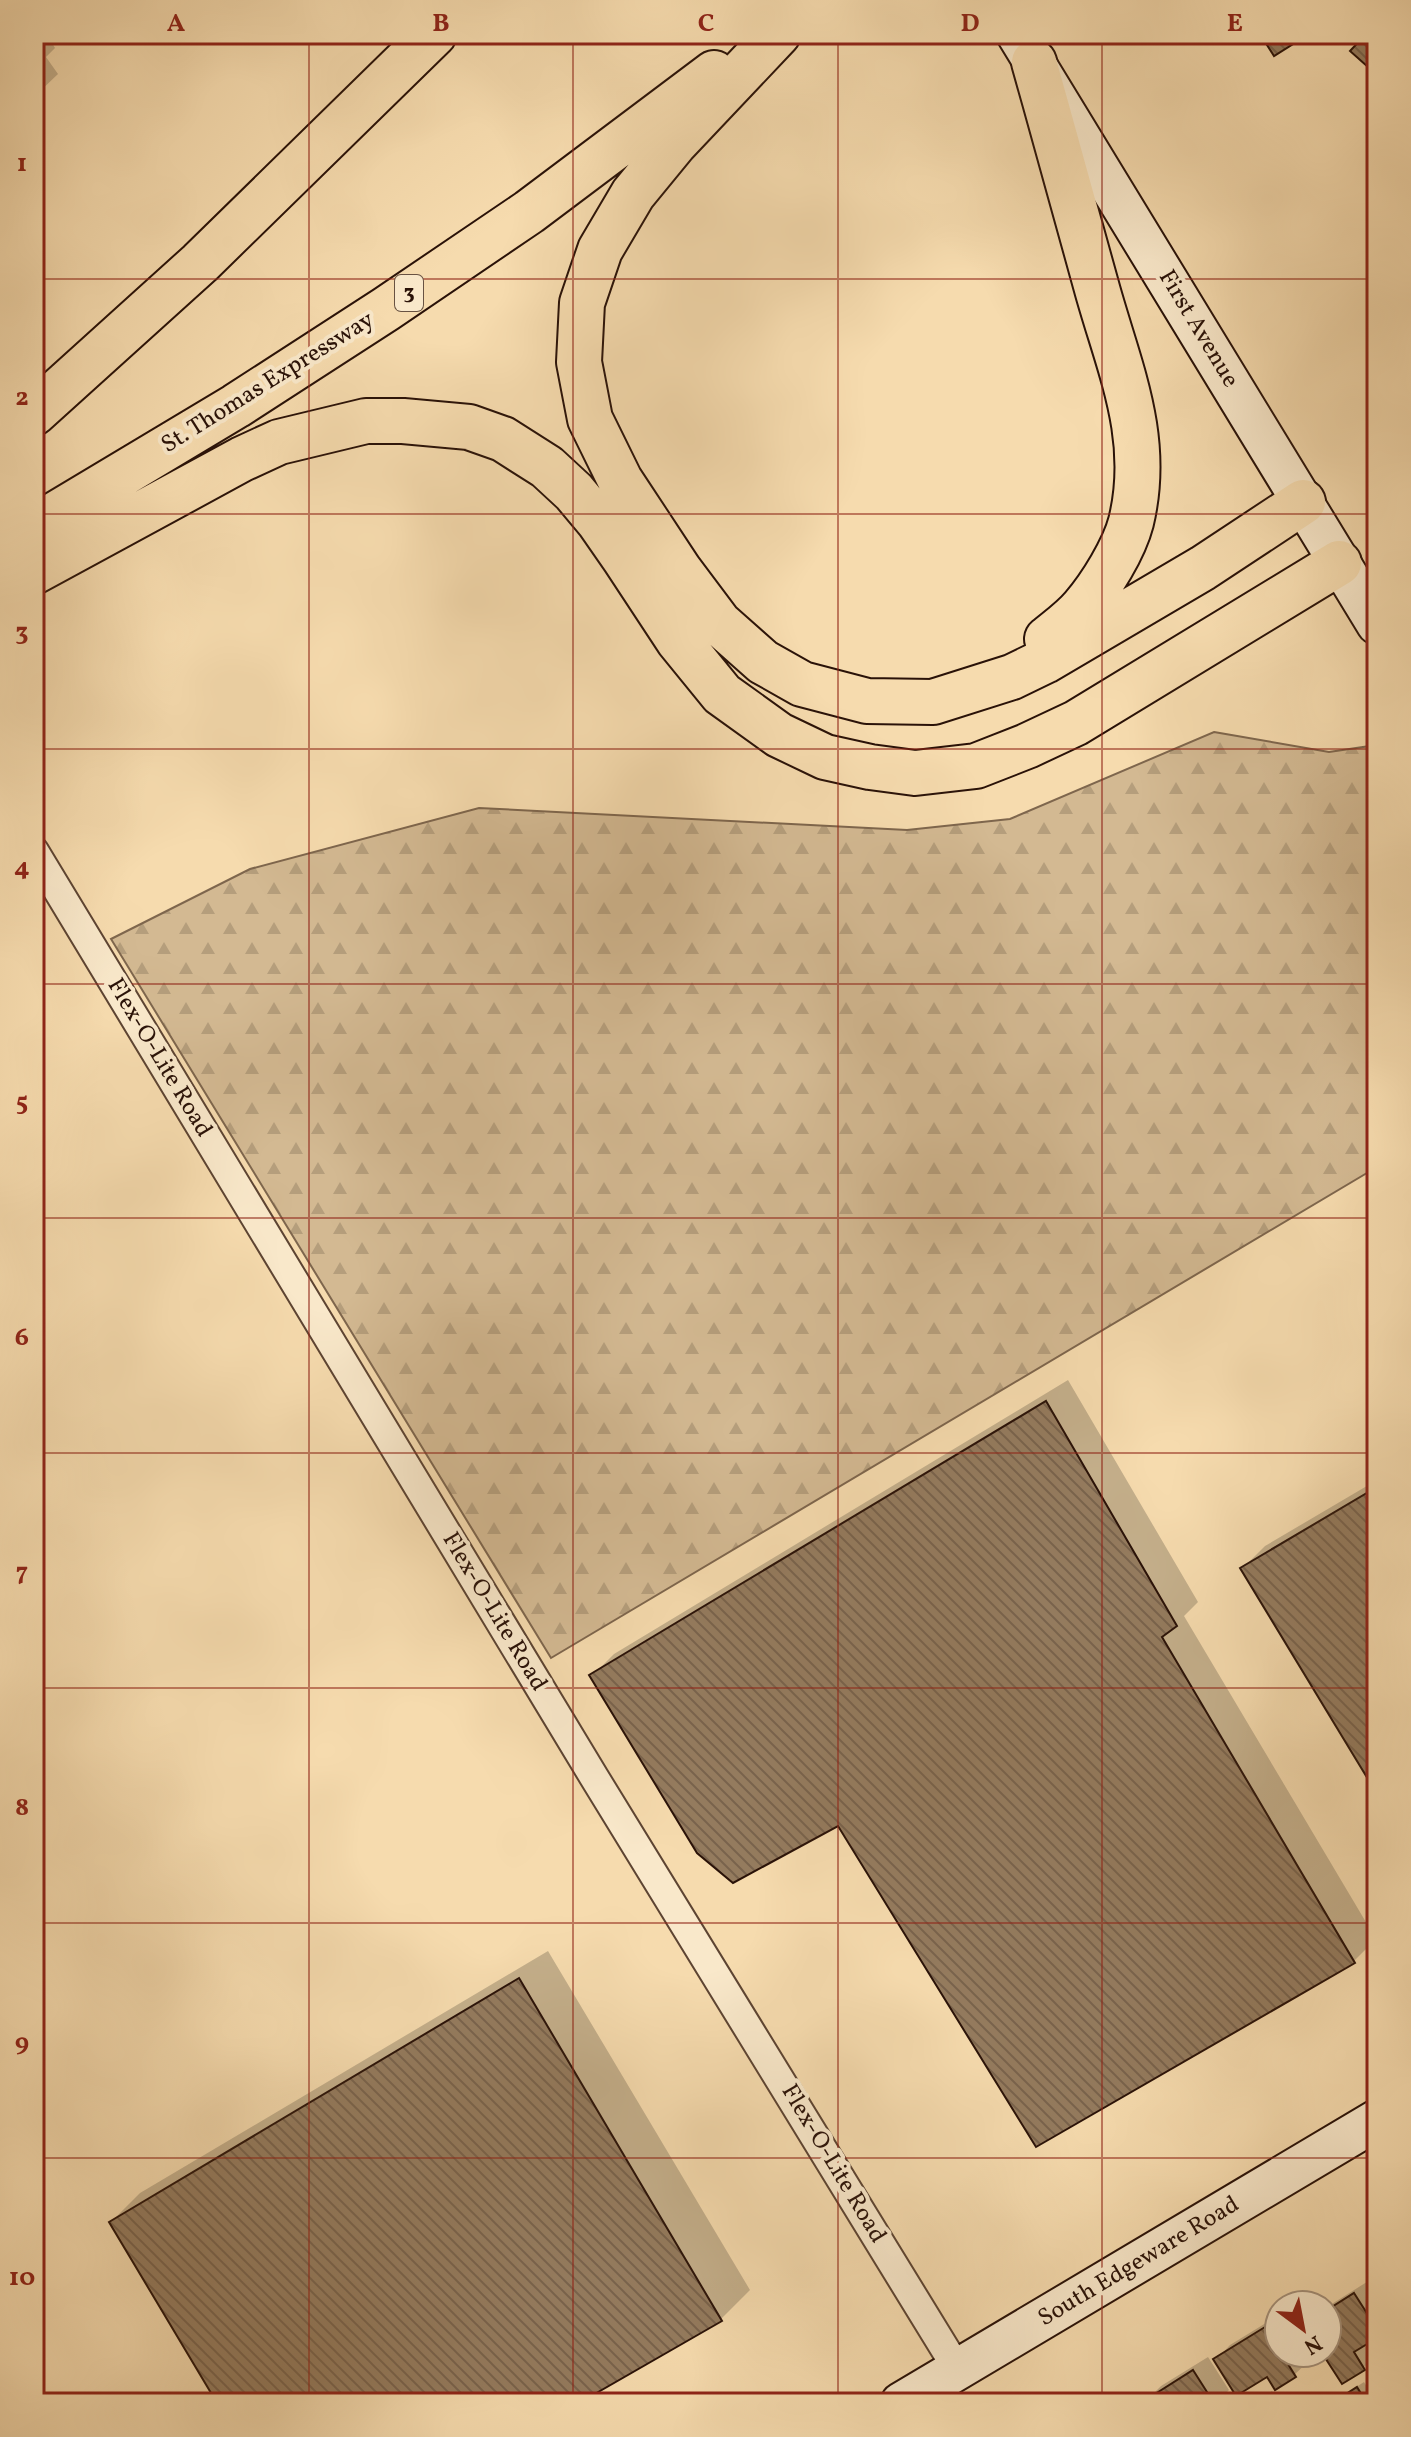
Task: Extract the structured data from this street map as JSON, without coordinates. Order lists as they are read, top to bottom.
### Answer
{
  "streets": {
    "highway": ["3", "St. Thomas Expressway"],
    "main road": ["First Avenue", "South Edgeware Road"],
    "street": ["Flex-O-Lite Road"]
  },
  "crossings": [
    ["Flex-O-Lite Road", "South Edgeware Road"]
  ],
  "north": "bottom right",
  "grid": {
    "columns": [
      "A",
      "B",
      "C",
      "D",
      "E"
    ],
    "rows": [
      "1",
      "2",
      "3",
      "4",
      "5",
      "6",
      "7",
      "8",
      "9",
      "10"
    ]
  }
}
